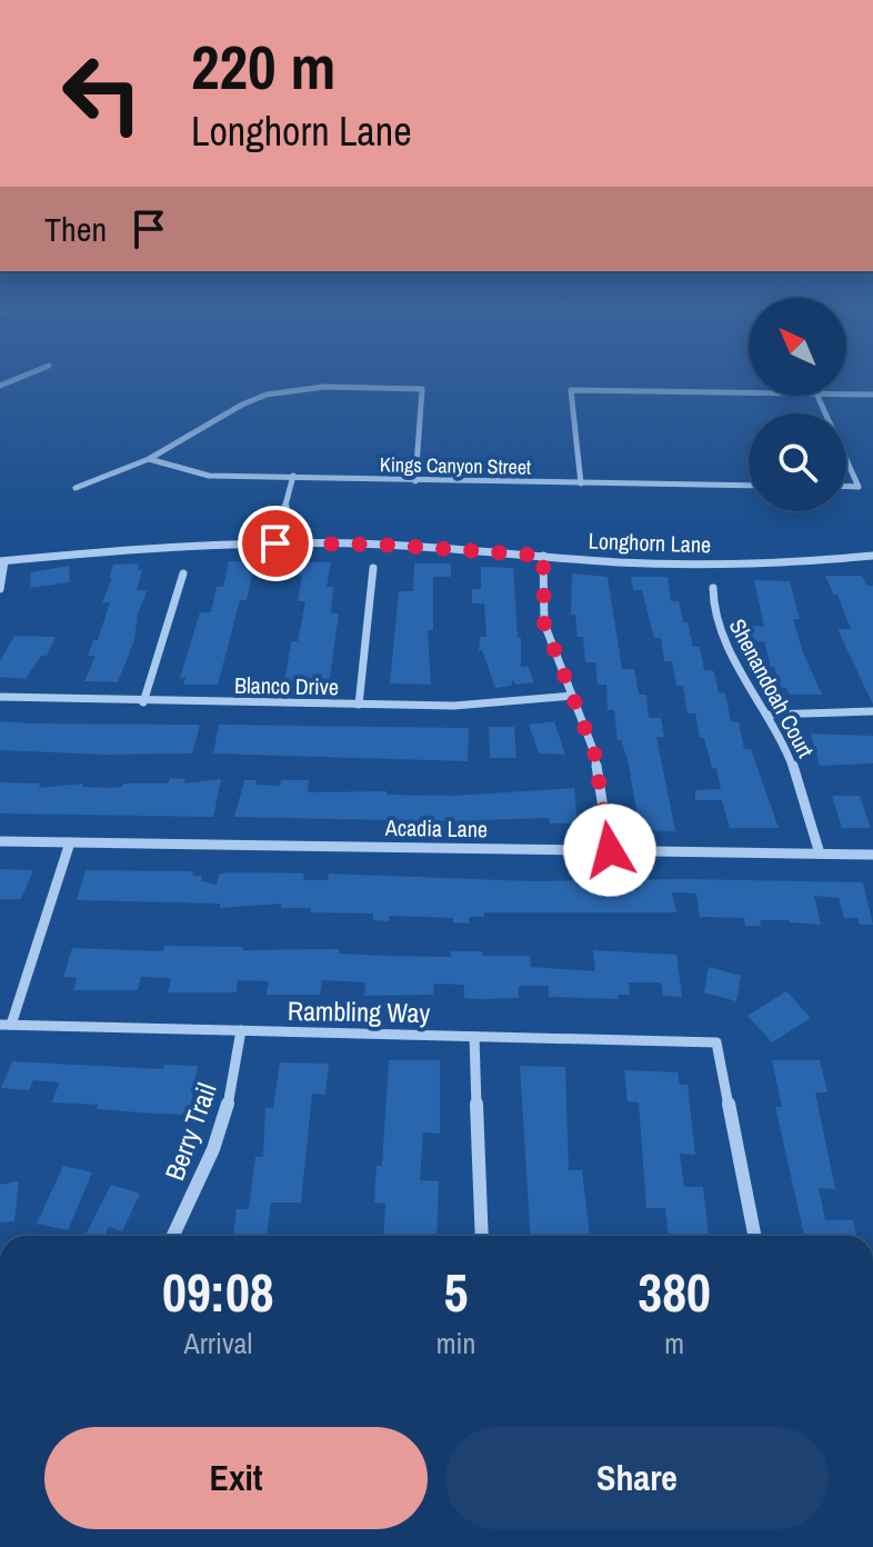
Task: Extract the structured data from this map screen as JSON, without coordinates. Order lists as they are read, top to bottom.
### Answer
{
  "streets": {
    "street": [
      "Kings Canyon Street",
      "Longhorn Lane",
      "Blanco Drive",
      "Shenandoah Court",
      "Acadia Lane",
      "Rambling Way",
      "Berry Trail"
    ]
  },
  "crossings": [
    ["Shenandoah Court", "Acadia Lane"],
    ["Rambling Way", "Berry Trail"]
  ],
  "north": "top left",
  "page": {
    "turn": ["220 m", "Longhorn Lane"],
    "then": "Then",
    "eta": [
      "09:08",
      "Arrival",
      "5",
      "min",
      "380",
      "m"
    ],
    "buttons": ["Exit", "Share"]
  }
}
